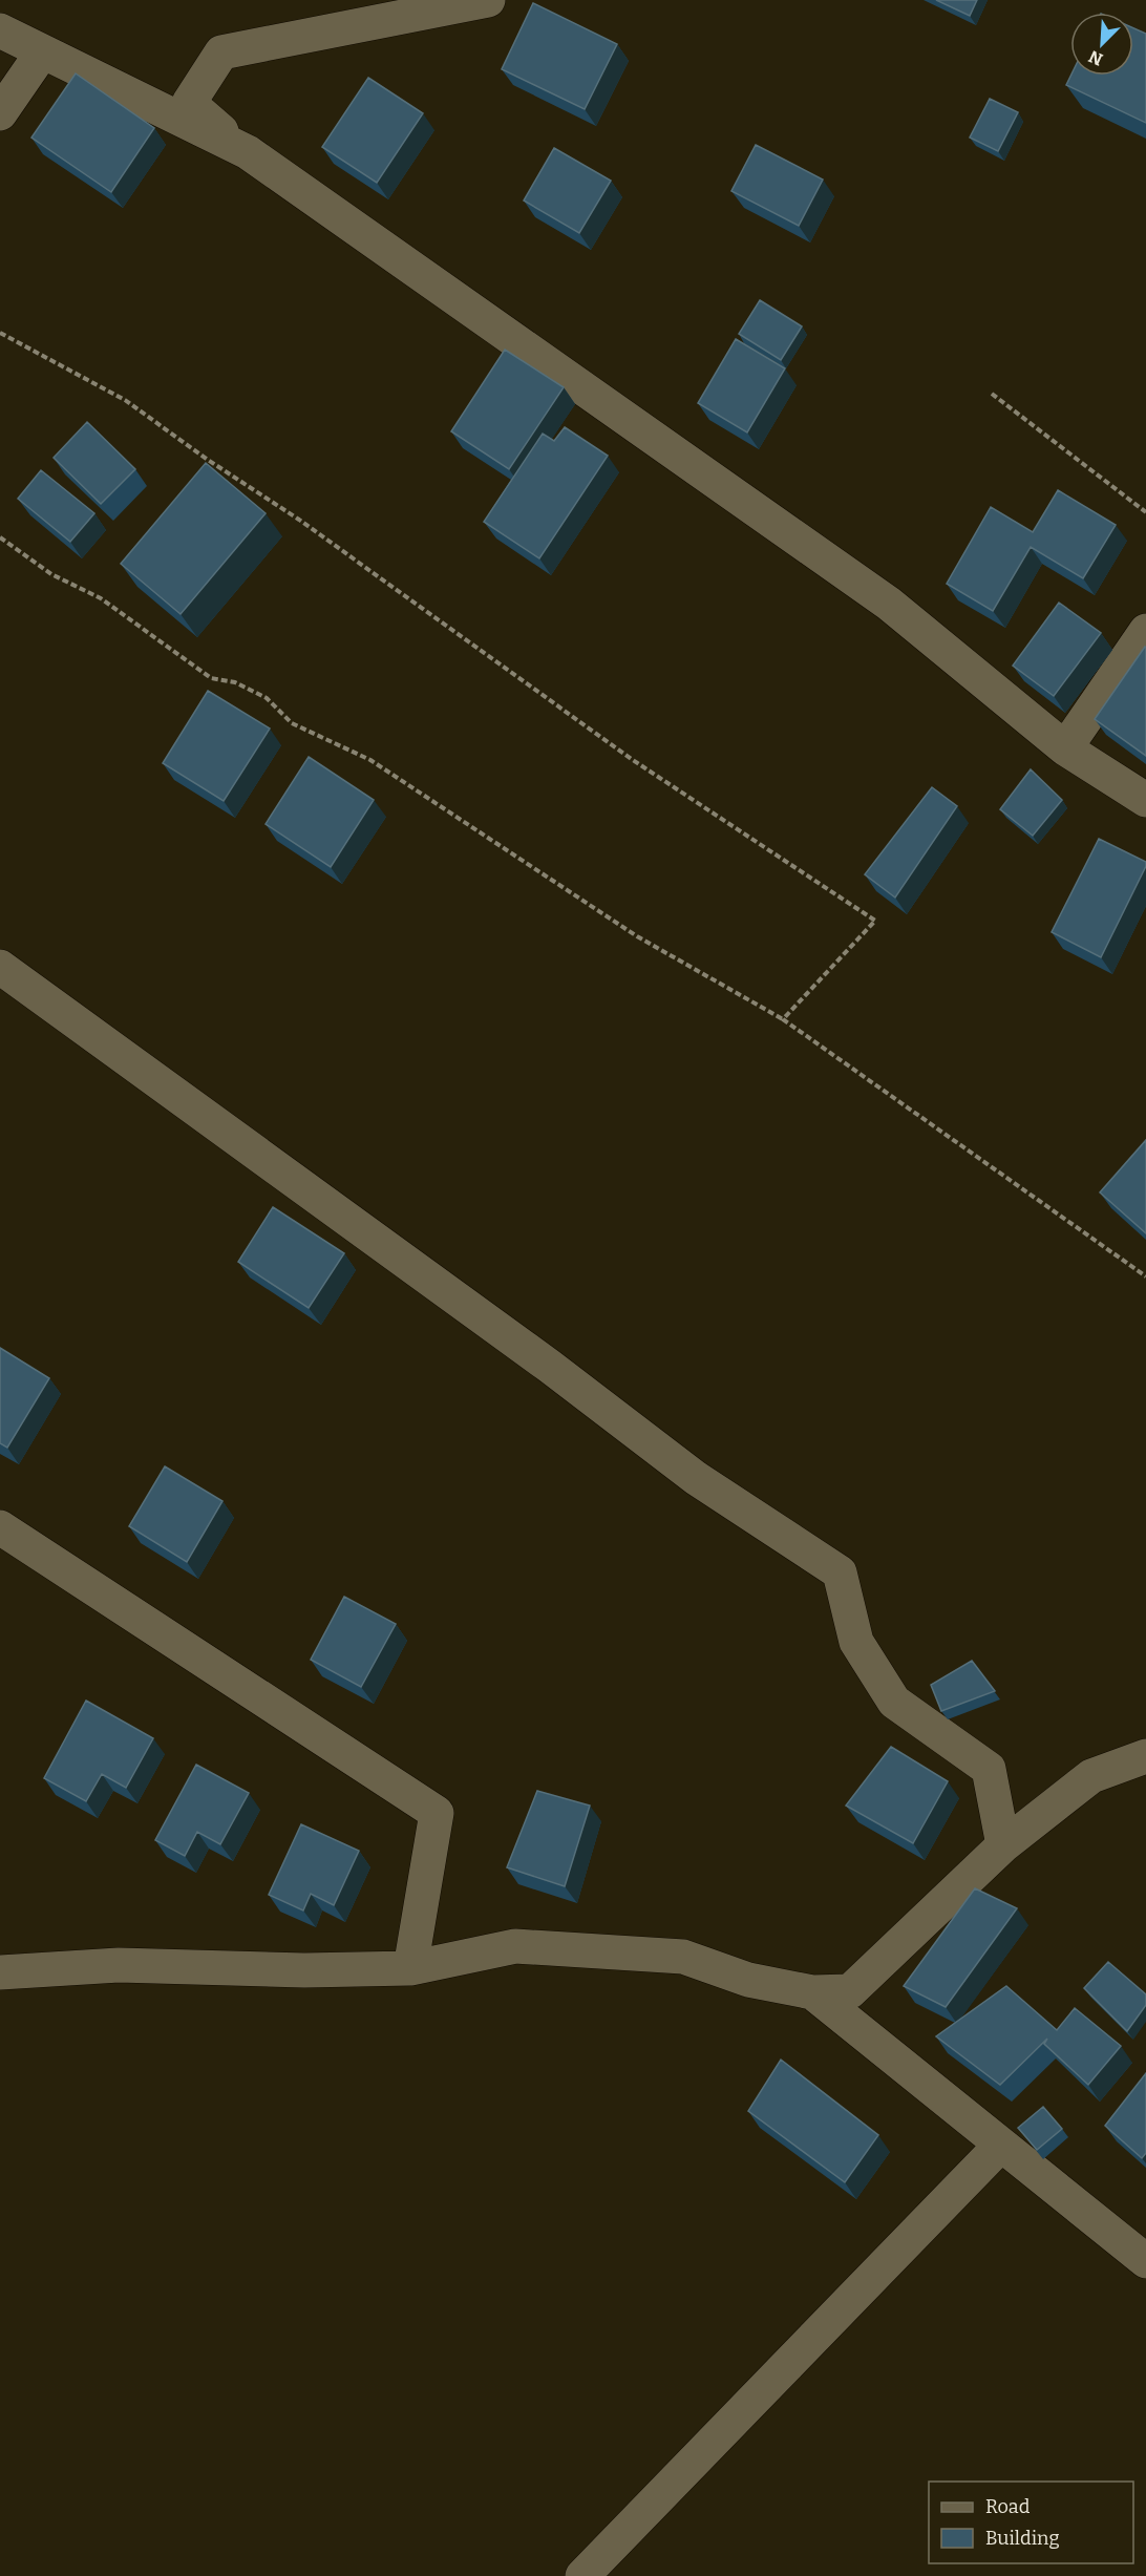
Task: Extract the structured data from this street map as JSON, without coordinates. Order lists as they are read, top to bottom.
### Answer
{
  "legend": ["Road", "Building"],
  "north": "bottom left"
}
